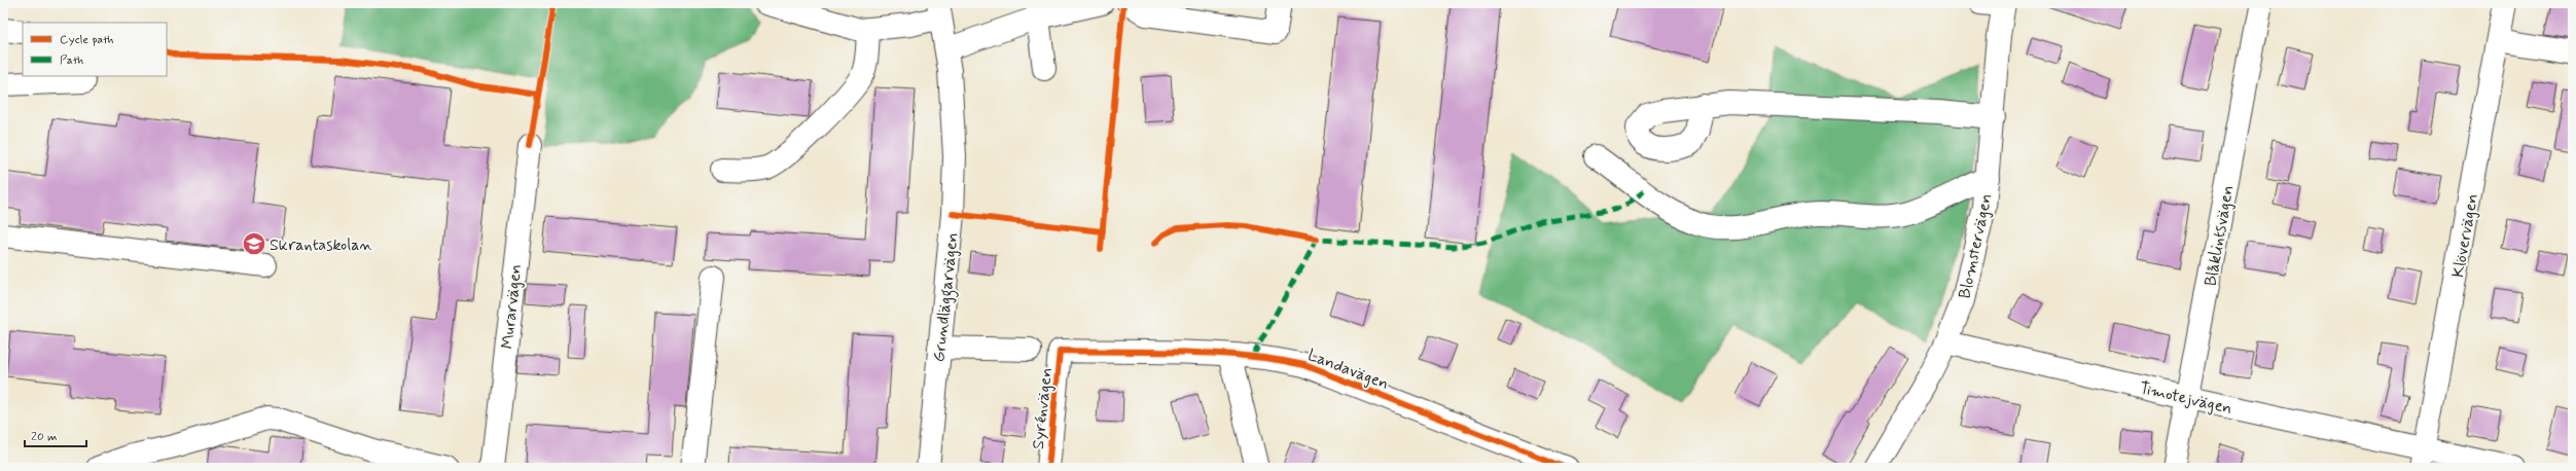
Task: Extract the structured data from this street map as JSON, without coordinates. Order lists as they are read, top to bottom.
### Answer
{
  "streets": {
    "street": [
      "Blåklintsvägen",
      "Klövervägen",
      "Blomstervägen",
      "Grundläggarvägen",
      "Murarvägen",
      "Landavägen",
      "Timotejvägen",
      "Syrénvägen"
    ]
  },
  "crossings": [
    ["Blåklintsvägen", "Timotejvägen"],
    ["Klövervägen", "Timotejvägen"],
    ["Blomstervägen", "Timotejvägen"],
    ["Landavägen", "Syrénvägen"]
  ],
  "places": {
    "school or university": ["Skrantaskolan"]
  },
  "legend": ["Cycle path", "Path"],
  "scale_bar": "20 m"
}
